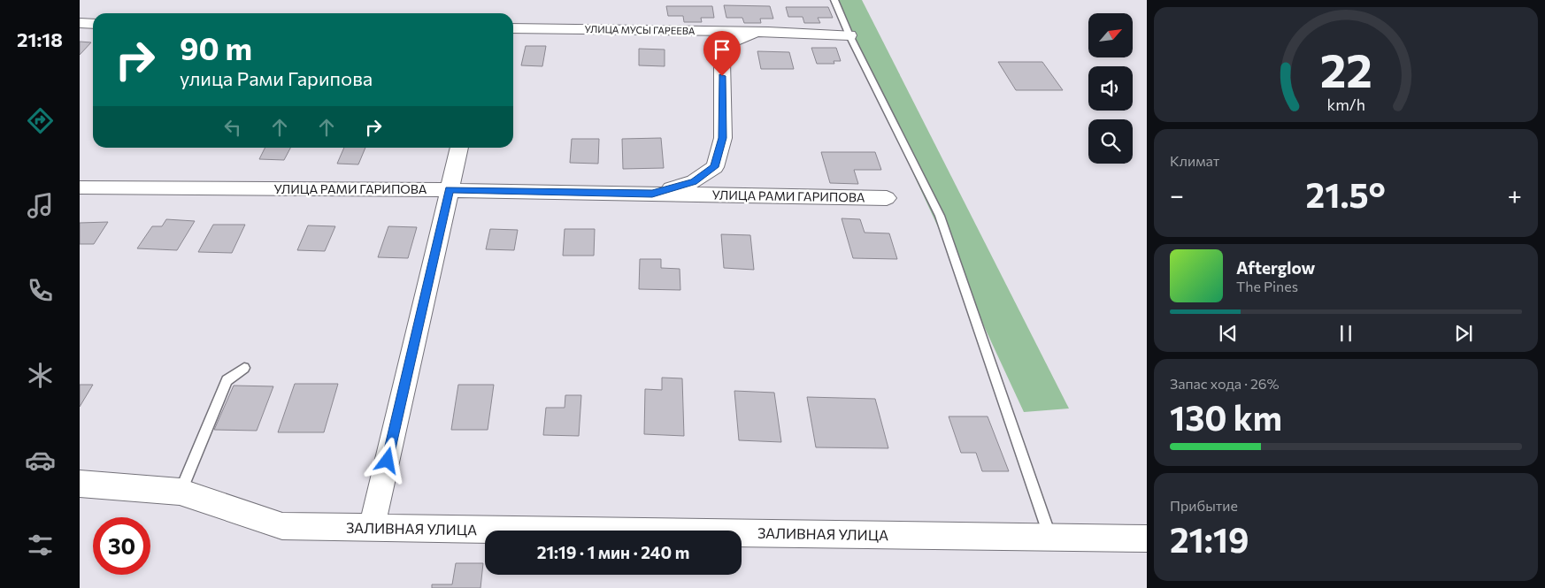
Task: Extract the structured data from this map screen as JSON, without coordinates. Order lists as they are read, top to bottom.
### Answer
{
  "streets": {
    "street": ["УЛИЦА МУСЫ ГАРЕЕВА", "УЛИЦА РАМИ ГАРИПОВА", "ЗАЛИВНАЯ УЛИЦА"]
  },
  "north": "top right",
  "page": {
    "tabs": "21:18",
    "turn": ["90 m", "улица Рами Гарипова"],
    "tile": [
      "Климат",
      ["Запас хода · 26%", "130 km"],
      ["Прибытие", "21:19"]
    ],
    "heat": ["−", "21.5°", "+"],
    "song": ["Afterglow", "The Pines"],
    "limit": "30",
    "trip": "21:19 · 1 мин · 240 m",
    "gauge": ["22", "km/h"]
  }
}
